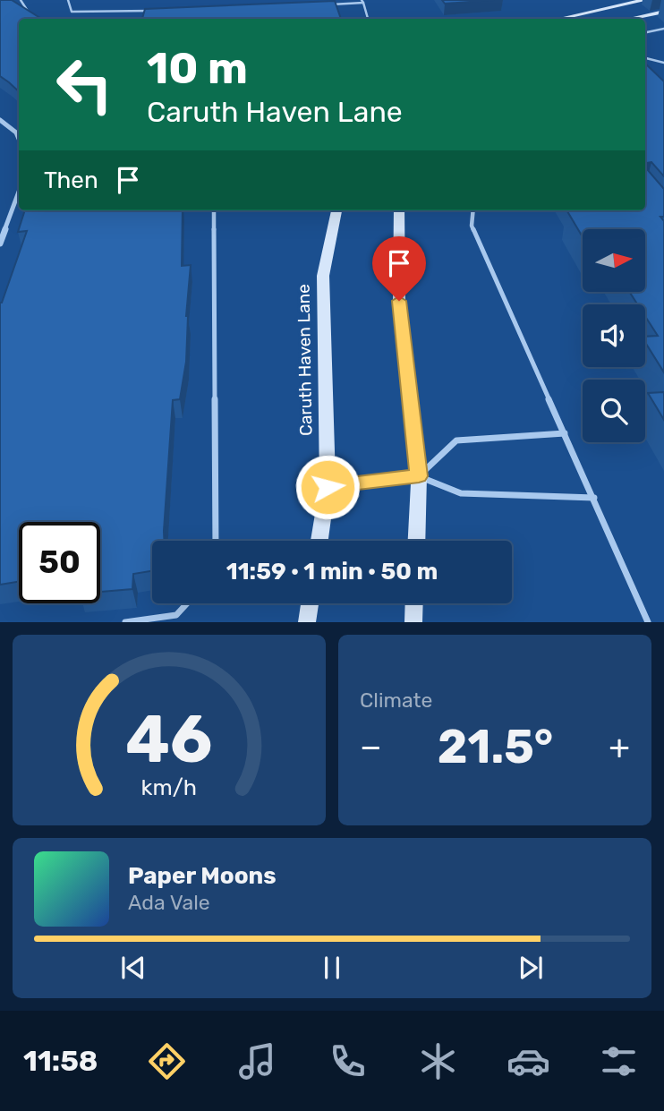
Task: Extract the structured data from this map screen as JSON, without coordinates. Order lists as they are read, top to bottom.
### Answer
{
  "streets": {
    "main road": ["Caruth Haven Lane"]
  },
  "north": "right",
  "page": {
    "turn": ["10 m", "Caruth Haven Lane"],
    "then": "Then",
    "limit": "50",
    "trip": "11:59 · 1 min · 50 m",
    "tile": "Climate",
    "heat": ["−", "21.5°", "+"],
    "song": ["Paper Moons", "Ada Vale"],
    "tabs": "11:58",
    "gauge": ["46", "km/h"]
  }
}
